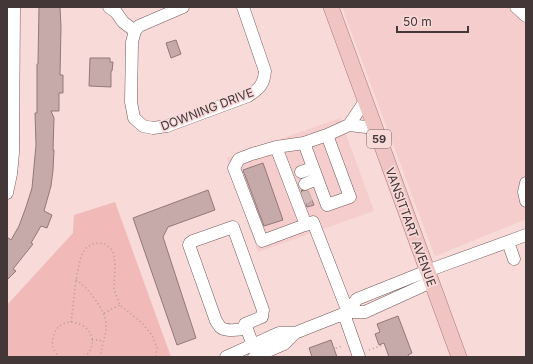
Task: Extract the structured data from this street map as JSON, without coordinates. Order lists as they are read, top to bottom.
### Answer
{
  "streets": {
    "main road": ["59", "VANSITTART AVENUE"],
    "street": ["DOWNING DRIVE"]
  },
  "scale_bar": "50 m"
}
